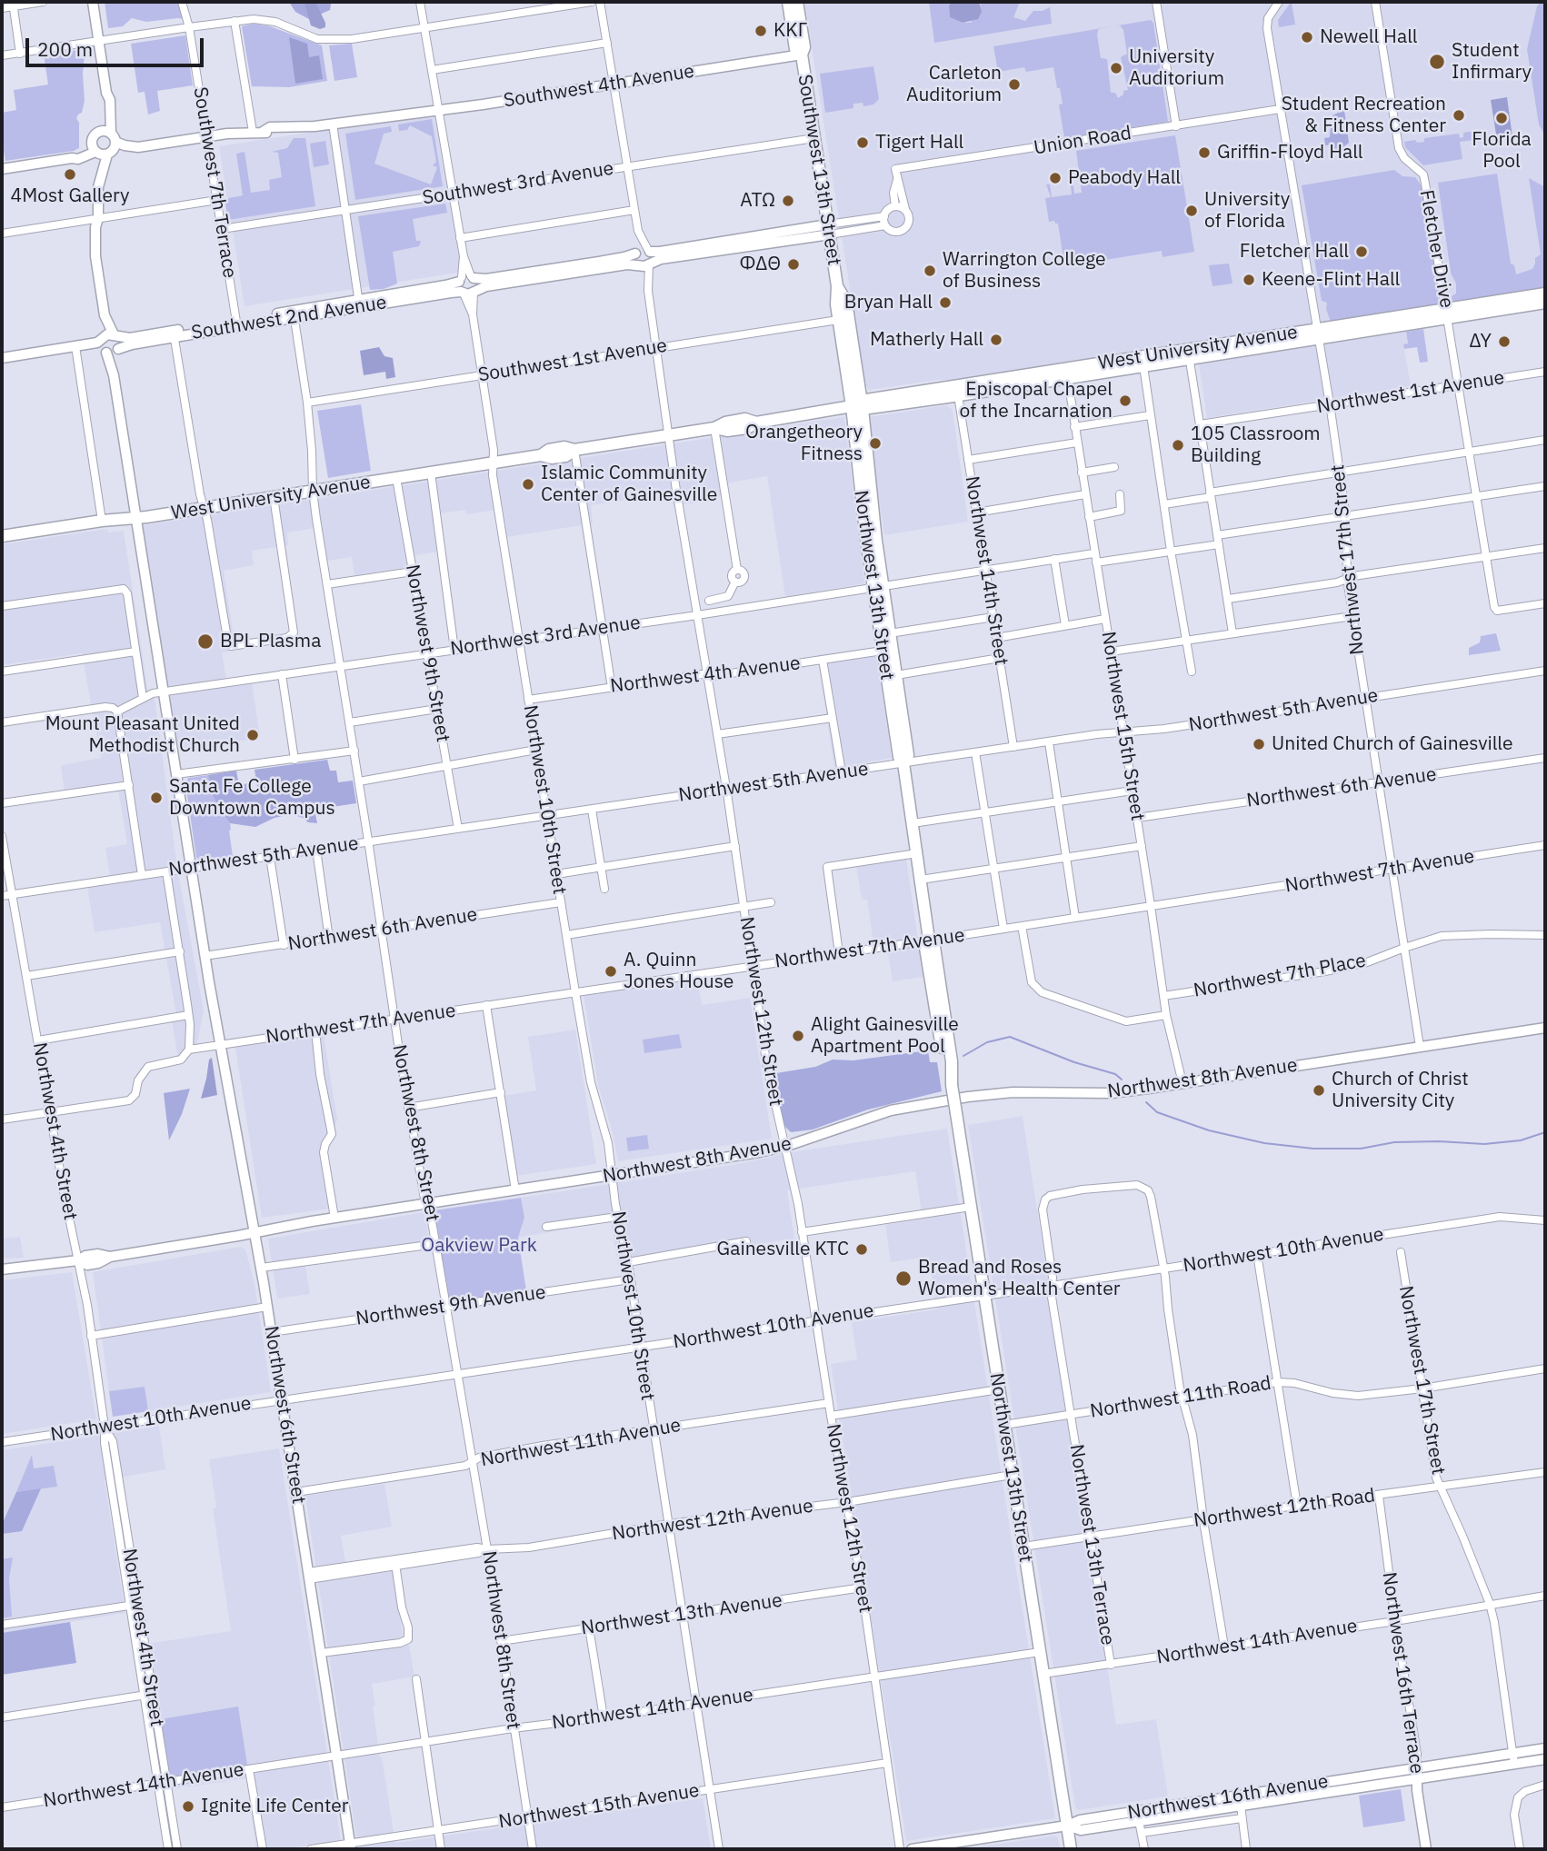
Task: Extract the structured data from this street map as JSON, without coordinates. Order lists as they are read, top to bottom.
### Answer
{
  "streets": {
    "main road": ["Southwest 13th Street", "West University Avenue", "Northwest 13th Street"],
    "street": [
      "Southwest 4th Avenue",
      "Union Road",
      "Southwest 7th Terrace",
      "Southwest 3rd Avenue",
      "Fletcher Drive",
      "Southwest 2nd Avenue",
      "Southwest 1st Avenue",
      "Northwest 1st Avenue",
      "Northwest 17th Street",
      "Northwest 14th Street",
      "Northwest 3rd Avenue",
      "Northwest 9th Street",
      "Northwest 4th Avenue",
      "Northwest 5th Avenue",
      "Northwest 15th Street",
      "Northwest 6th Avenue",
      "Northwest 10th Street",
      "Northwest 7th Avenue",
      "Northwest 7th Place",
      "Northwest 12th Street",
      "Northwest 8th Avenue",
      "Northwest 4th Street",
      "Northwest 8th Street",
      "Northwest 10th Avenue",
      "Northwest 9th Avenue",
      "Northwest 11th Road",
      "Northwest 6th Street",
      "Northwest 11th Avenue",
      "Northwest 12th Road",
      "Northwest 12th Avenue",
      "Northwest 13th Terrace",
      "Northwest 13th Avenue",
      "Northwest 14th Avenue",
      "Northwest 16th Terrace",
      "Northwest 16th Avenue",
      "Northwest 15th Avenue"
    ]
  },
  "crossings": [
    ["Southwest 4th Avenue", "Southwest 13th Street"],
    ["Southwest 4th Avenue", "Southwest 7th Terrace"],
    ["Southwest 4th Avenue", "Northwest 10th Street"],
    ["Southwest 4th Avenue", "Northwest 6th Street"],
    ["Union Road", "Northwest 17th Street"],
    ["Southwest 13th Street", "Southwest 3rd Avenue"],
    ["Southwest 13th Street", "West University Avenue"],
    ["Southwest 13th Street", "Southwest 1st Avenue"],
    ["Southwest 13th Street", "Northwest 13th Street"],
    ["Southwest 7th Terrace", "Southwest 3rd Avenue"],
    ["Southwest 7th Terrace", "Southwest 2nd Avenue"],
    ["Southwest 3rd Avenue", "Northwest 10th Street"],
    ["Fletcher Drive", "West University Avenue"],
    ["Fletcher Drive", "Northwest 1st Avenue"],
    ["Southwest 2nd Avenue", "Northwest 10th Street"],
    ["Southwest 2nd Avenue", "Northwest 12th Street"],
    ["Southwest 2nd Avenue", "Northwest 8th Street"],
    ["Southwest 2nd Avenue", "Northwest 6th Street"],
    ["West University Avenue", "Northwest 17th Street"],
    ["West University Avenue", "Northwest 14th Street"],
    ["West University Avenue", "Northwest 13th Street"],
    ["West University Avenue", "Northwest 9th Street"],
    ["West University Avenue", "Northwest 15th Street"],
    ["West University Avenue", "Northwest 10th Street"],
    ["West University Avenue", "Northwest 12th Street"],
    ["West University Avenue", "Northwest 8th Street"],
    ["West University Avenue", "Northwest 6th Street"],
    ["Southwest 1st Avenue", "Northwest 10th Street"],
    ["Southwest 1st Avenue", "Northwest 12th Street"],
    ["Southwest 1st Avenue", "Northwest 8th Street"],
    ["Northwest 1st Avenue", "Northwest 17th Street"],
    ["Northwest 17th Street", "Northwest 5th Avenue"],
    ["Northwest 17th Street", "Northwest 6th Avenue"],
    ["Northwest 17th Street", "Northwest 7th Avenue"],
    ["Northwest 17th Street", "Northwest 7th Place"],
    ["Northwest 17th Street", "Northwest 8th Avenue"],
    ["Northwest 17th Street", "Northwest 11th Road"],
    ["Northwest 17th Street", "Northwest 12th Road"],
    ["Northwest 17th Street", "Northwest 14th Avenue"],
    ["Northwest 17th Street", "Northwest 16th Avenue"],
    ["Northwest 14th Street", "Northwest 3rd Avenue"],
    ["Northwest 14th Street", "Northwest 5th Avenue"],
    ["Northwest 13th Street", "Northwest 3rd Avenue"],
    ["Northwest 13th Street", "Northwest 4th Avenue"],
    ["Northwest 13th Street", "Northwest 5th Avenue"],
    ["Northwest 13th Street", "Northwest 7th Avenue"],
    ["Northwest 13th Street", "Northwest 10th Avenue"],
    ["Northwest 13th Street", "Northwest 11th Road"],
    ["Northwest 13th Street", "Northwest 12th Road"],
    ["Northwest 13th Street", "Northwest 12th Avenue"],
    ["Northwest 13th Street", "Northwest 14th Avenue"],
    ["Northwest 13th Street", "Northwest 16th Avenue"],
    ["Northwest 3rd Avenue", "Northwest 9th Street"],
    ["Northwest 3rd Avenue", "Northwest 15th Street"],
    ["Northwest 3rd Avenue", "Northwest 10th Street"],
    ["Northwest 3rd Avenue", "Northwest 12th Street"],
    ["Northwest 3rd Avenue", "Northwest 8th Street"],
    ["Northwest 3rd Avenue", "Northwest 6th Street"],
    ["Northwest 9th Street", "Northwest 5th Avenue"],
    ["Northwest 4th Avenue", "Northwest 10th Street"],
    ["Northwest 4th Avenue", "Northwest 12th Street"],
    ["Northwest 5th Avenue", "Northwest 15th Street"],
    ["Northwest 5th Avenue", "Northwest 10th Street"],
    ["Northwest 5th Avenue", "Northwest 12th Street"],
    ["Northwest 5th Avenue", "Northwest 4th Street"],
    ["Northwest 5th Avenue", "Northwest 8th Street"],
    ["Northwest 5th Avenue", "Northwest 6th Street"],
    ["Northwest 15th Street", "Northwest 6th Avenue"],
    ["Northwest 15th Street", "Northwest 7th Avenue"],
    ["Northwest 15th Street", "Northwest 7th Place"],
    ["Northwest 15th Street", "Northwest 8th Avenue"],
    ["Northwest 6th Avenue", "Northwest 10th Street"],
    ["Northwest 6th Avenue", "Northwest 8th Street"],
    ["Northwest 6th Avenue", "Northwest 6th Street"],
    ["Northwest 10th Street", "Northwest 7th Avenue"],
    ["Northwest 10th Street", "Northwest 8th Avenue"],
    ["Northwest 10th Street", "Northwest 10th Avenue"],
    ["Northwest 10th Street", "Northwest 9th Avenue"],
    ["Northwest 10th Street", "Northwest 11th Avenue"],
    ["Northwest 10th Street", "Northwest 12th Avenue"],
    ["Northwest 10th Street", "Northwest 13th Avenue"],
    ["Northwest 10th Street", "Northwest 14th Avenue"],
    ["Northwest 10th Street", "Northwest 15th Avenue"],
    ["Northwest 7th Avenue", "Northwest 12th Street"],
    ["Northwest 7th Avenue", "Northwest 4th Street"],
    ["Northwest 7th Avenue", "Northwest 8th Street"],
    ["Northwest 7th Avenue", "Northwest 6th Street"],
    ["Northwest 12th Street", "Northwest 8th Avenue"],
    ["Northwest 12th Street", "Northwest 10th Avenue"],
    ["Northwest 12th Street", "Northwest 11th Avenue"],
    ["Northwest 12th Street", "Northwest 12th Avenue"],
    ["Northwest 12th Street", "Northwest 13th Avenue"],
    ["Northwest 12th Street", "Northwest 14th Avenue"],
    ["Northwest 12th Street", "Northwest 15th Avenue"],
    ["Northwest 8th Avenue", "Northwest 4th Street"],
    ["Northwest 8th Avenue", "Northwest 8th Street"],
    ["Northwest 8th Avenue", "Northwest 6th Street"],
    ["Northwest 4th Street", "Northwest 10th Avenue"],
    ["Northwest 4th Street", "Northwest 14th Avenue"],
    ["Northwest 8th Street", "Northwest 10th Avenue"],
    ["Northwest 8th Street", "Northwest 9th Avenue"],
    ["Northwest 8th Street", "Northwest 11th Avenue"],
    ["Northwest 8th Street", "Northwest 12th Avenue"],
    ["Northwest 8th Street", "Northwest 13th Avenue"],
    ["Northwest 8th Street", "Northwest 14th Avenue"],
    ["Northwest 8th Street", "Northwest 15th Avenue"],
    ["Northwest 10th Avenue", "Northwest 6th Street"],
    ["Northwest 10th Avenue", "Northwest 13th Terrace"],
    ["Northwest 9th Avenue", "Northwest 6th Street"],
    ["Northwest 11th Road", "Northwest 13th Terrace"],
    ["Northwest 6th Street", "Northwest 11th Avenue"],
    ["Northwest 6th Street", "Northwest 12th Avenue"],
    ["Northwest 6th Street", "Northwest 14th Avenue"],
    ["Northwest 6th Street", "Northwest 15th Avenue"],
    ["Northwest 12th Road", "Northwest 13th Terrace"],
    ["Northwest 12th Road", "Northwest 16th Terrace"],
    ["Northwest 13th Terrace", "Northwest 14th Avenue"],
    ["Northwest 14th Avenue", "Northwest 16th Terrace"],
    ["Northwest 16th Terrace", "Northwest 16th Avenue"]
  ],
  "parks": ["Oakview Park"],
  "places": [
    "ΚΚΓ",
    "Newell Hall",
    "Student Infirmary",
    "University Auditorium",
    "Carleton Auditorium",
    "Student Recreation & Fitness Center",
    "Florida Pool",
    "Tigert Hall",
    "Griffin-Floyd Hall",
    "4Most Gallery",
    "Peabody Hall",
    "ΑΤΩ",
    "University of Florida",
    "Fletcher Hall",
    "ΦΔΘ",
    "Warrington College of Business",
    "Keene-Flint Hall",
    "Bryan Hall",
    "Matherly Hall",
    "ΔΥ",
    "Episcopal Chapel of the Incarnation",
    "Orangetheory Fitness",
    "105 Classroom Building",
    "Islamic Community Center of Gainesville",
    "BPL Plasma",
    "Mount Pleasant United Methodist Church",
    "United Church of Gainesville",
    "Santa Fe College Downtown Campus",
    "A. Quinn Jones House",
    "Alight Gainesville Apartment Pool",
    "Church of Christ University City",
    "Gainesville KTC",
    "Bread and Roses Women's Health Center",
    "Ignite Life Center"
  ],
  "scale_bar": "200 m"
}
